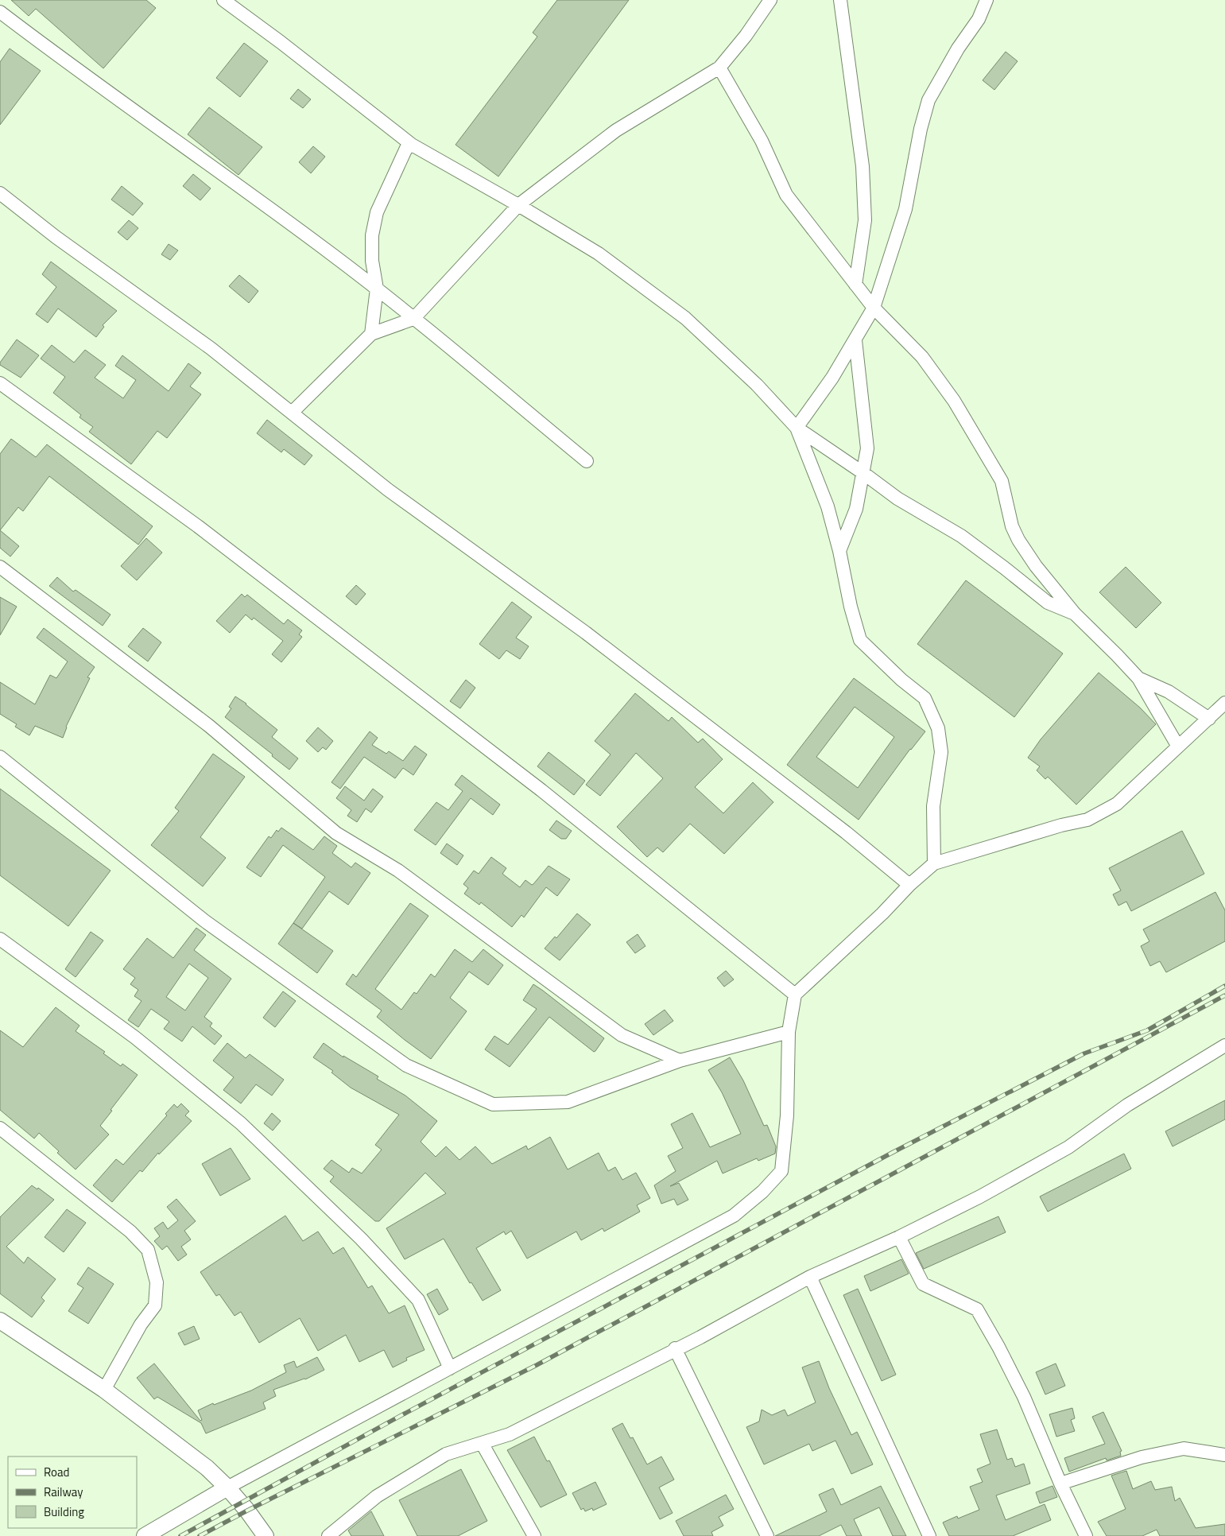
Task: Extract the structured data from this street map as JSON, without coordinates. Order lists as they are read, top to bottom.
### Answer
{
  "legend": ["Road", "Railway", "Building"]
}
